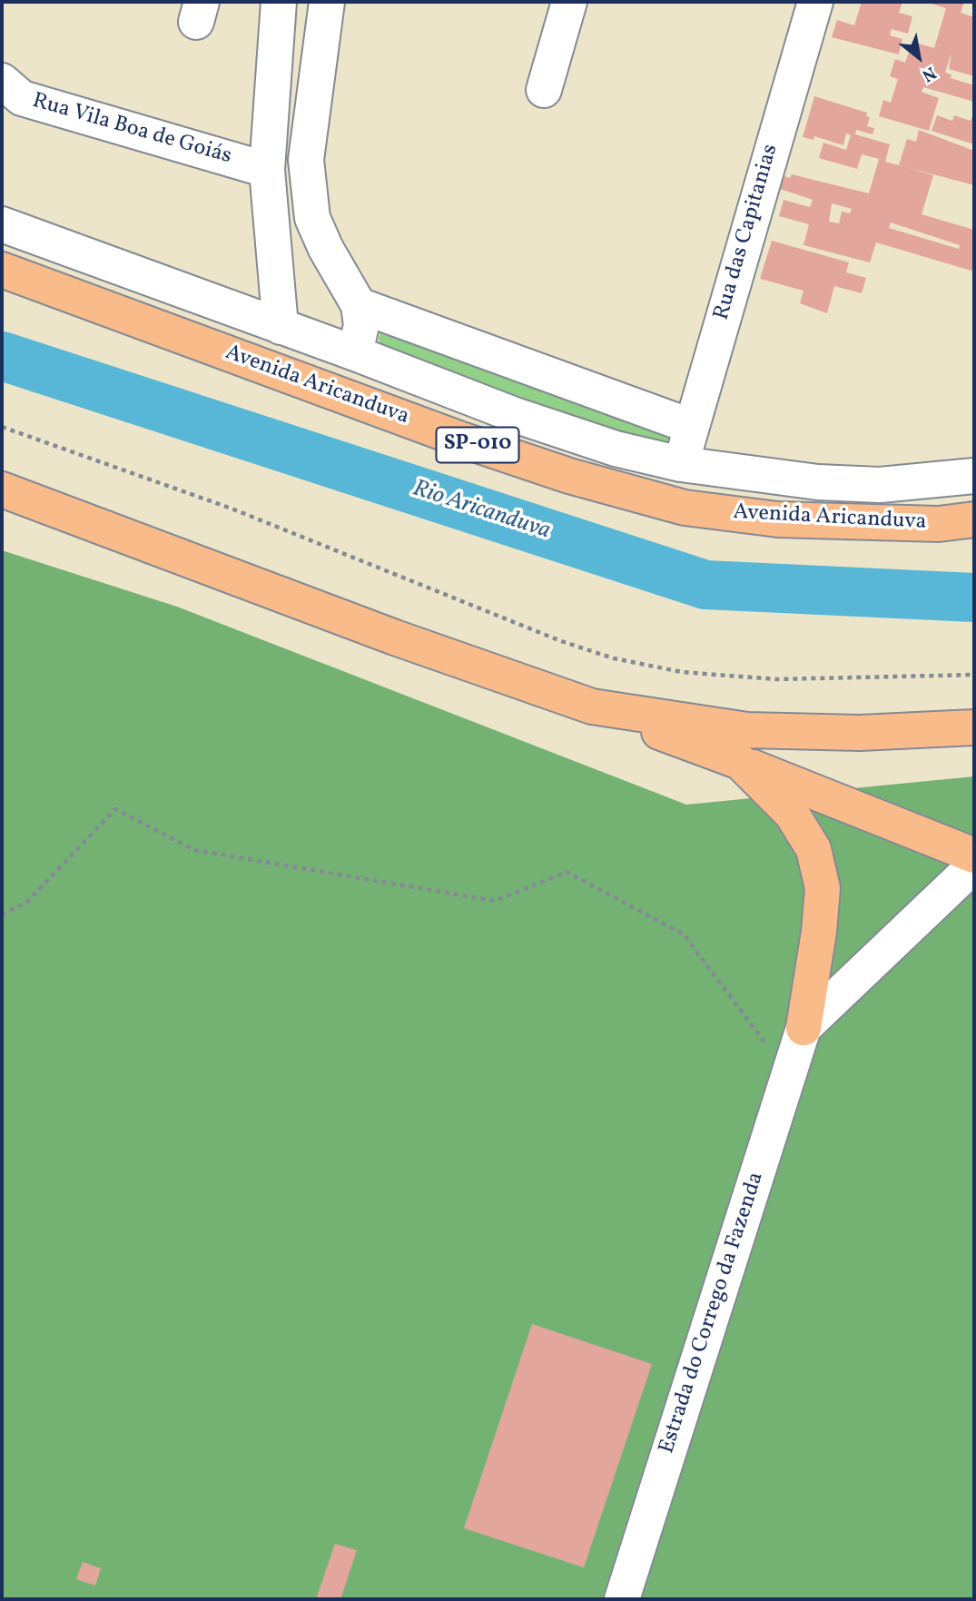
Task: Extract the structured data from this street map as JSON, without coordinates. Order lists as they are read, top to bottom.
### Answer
{
  "streets": {
    "highway": ["Avenida Aricanduva", "SP-010"],
    "street": ["Rua Vila Boa de Goiás", "Rua das Capitanias", "Estrada do Corrego da Fazenda"]
  },
  "water": ["Rio Aricanduva"],
  "north": "bottom right"
}
